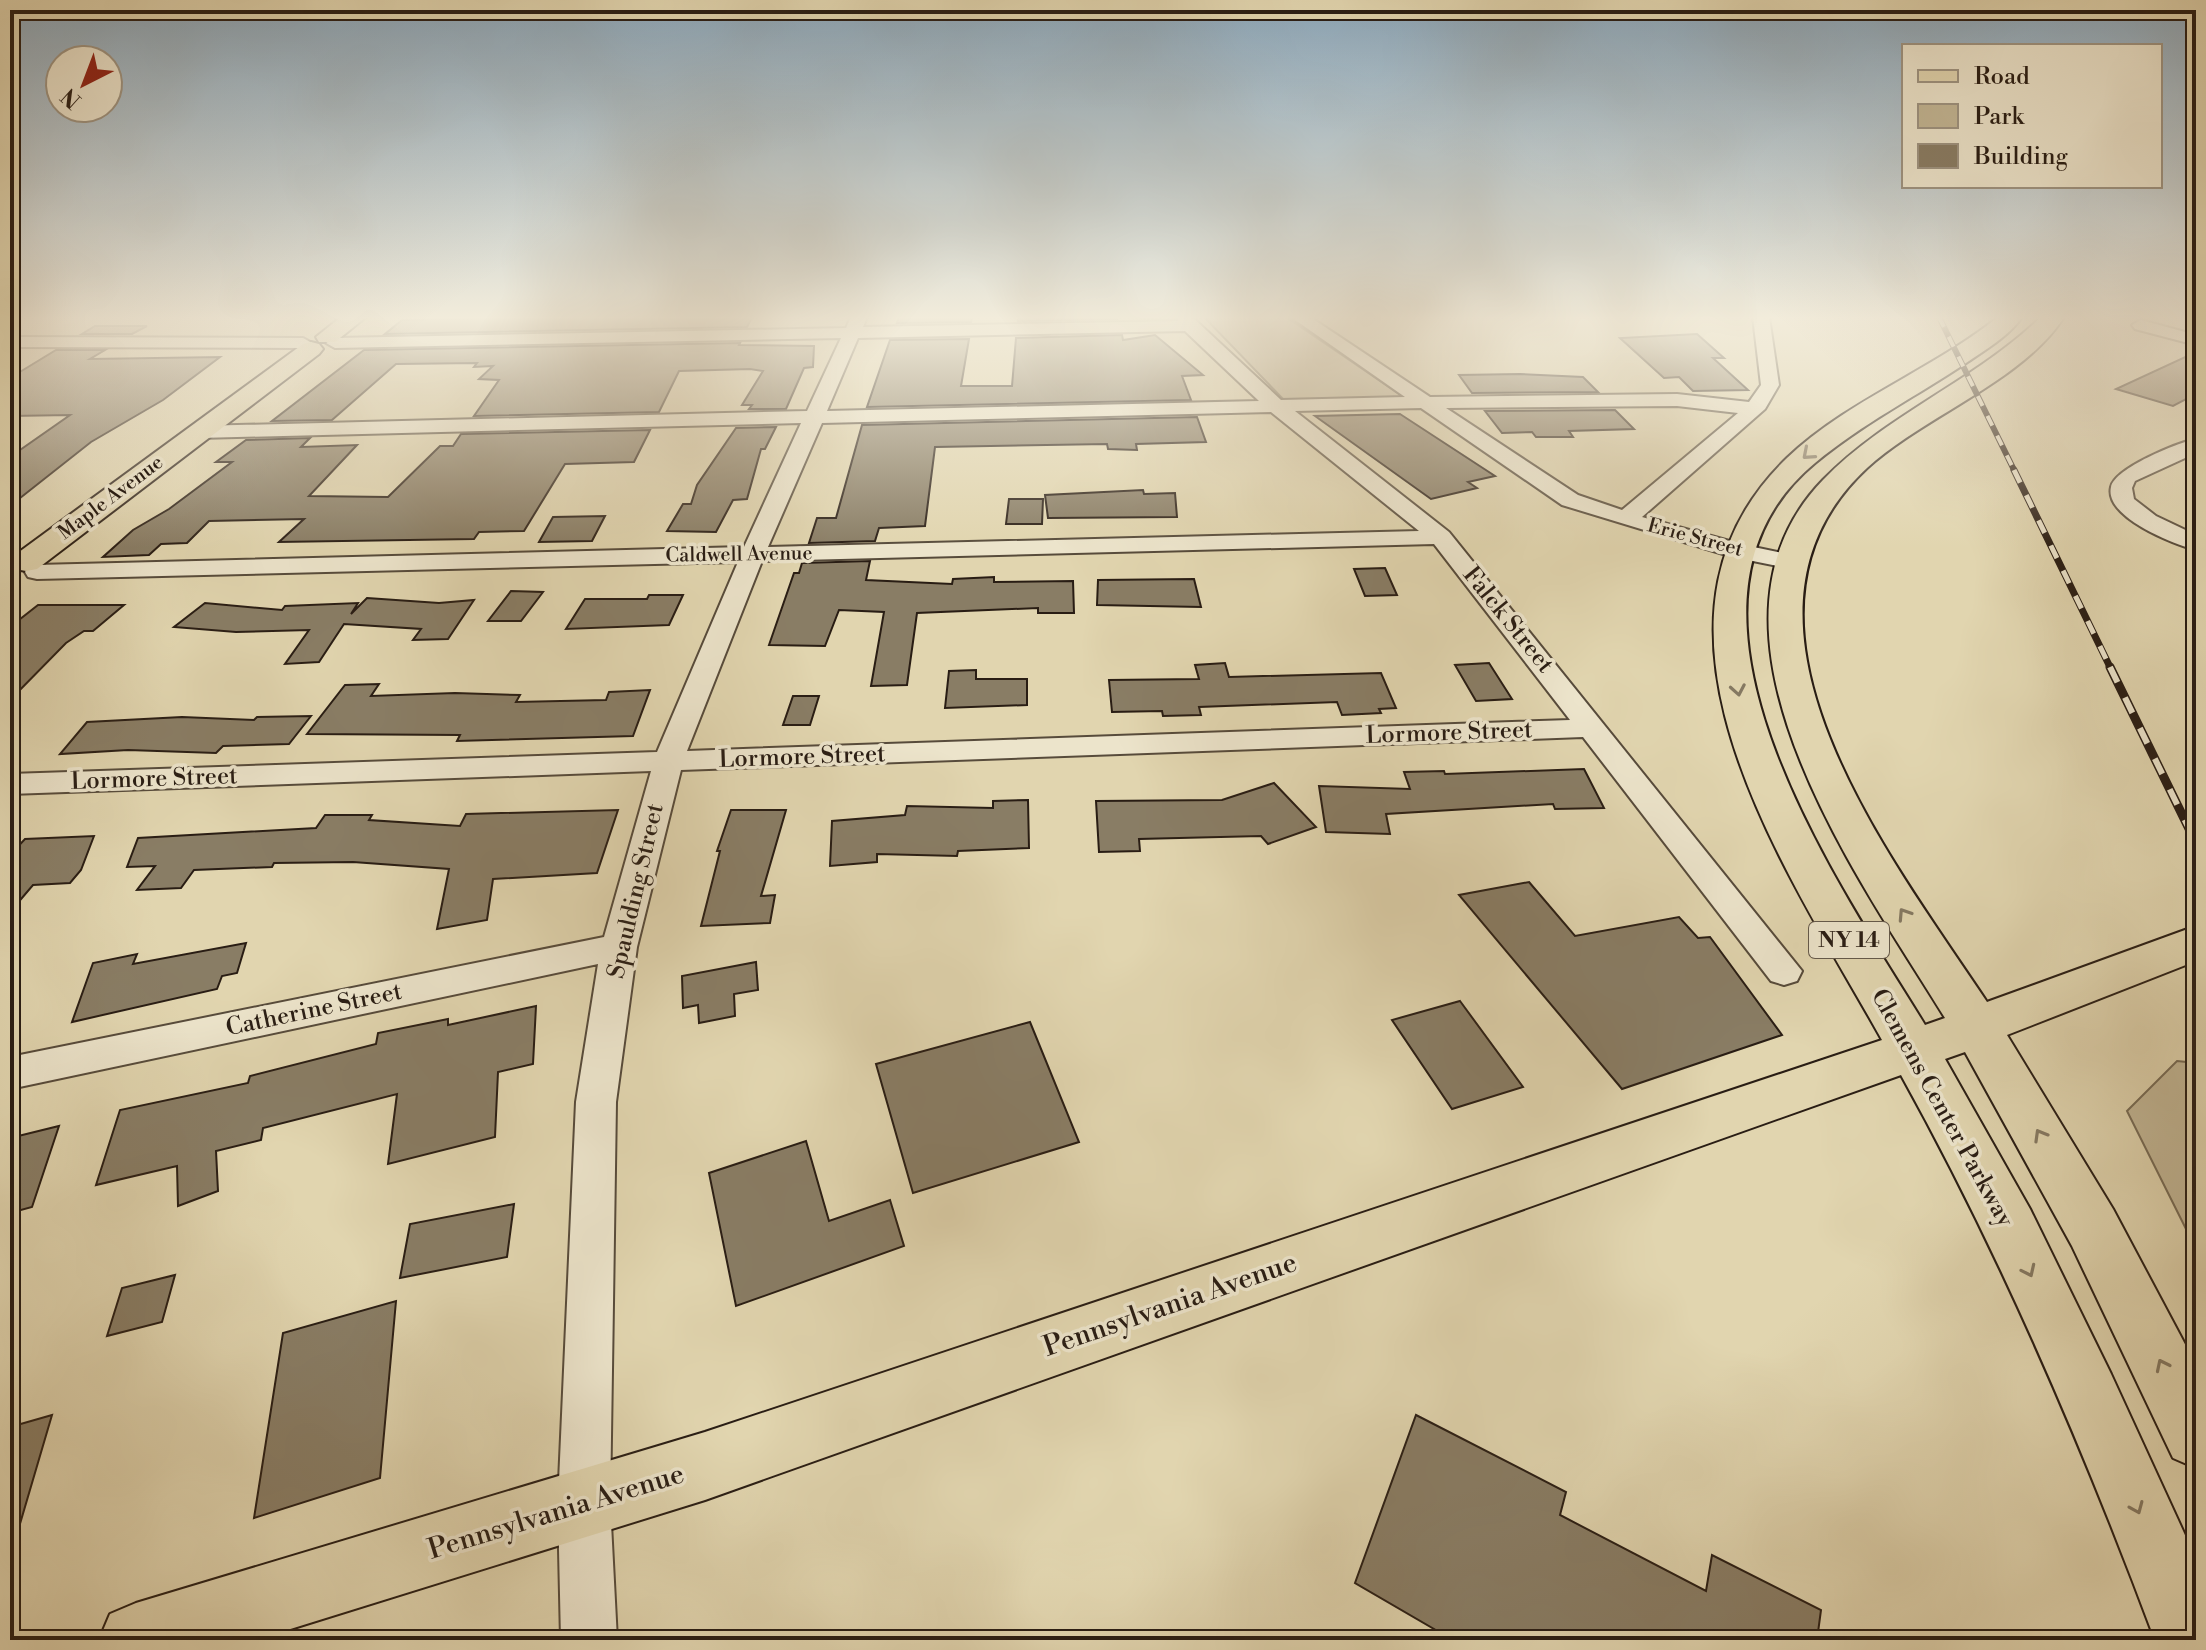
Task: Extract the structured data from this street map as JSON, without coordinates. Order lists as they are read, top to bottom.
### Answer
{
  "streets": {
    "main road": [
      "Maple Avenue",
      "NY 14",
      "Clemens Center Parkway",
      "Pennsylvania Avenue"
    ],
    "street": [
      "Erie Street",
      "Caldwell Avenue",
      "Falck Street",
      "Lormore Street",
      "Spaulding Street",
      "Catherine Street"
    ]
  },
  "crossings": [
    ["Maple Avenue", "Caldwell Avenue"],
    ["Erie Street", "NY 14"],
    ["Erie Street", "Clemens Center Parkway"],
    ["Caldwell Avenue", "Falck Street"],
    ["Caldwell Avenue", "Spaulding Street"],
    ["Falck Street", "Lormore Street"],
    ["Lormore Street", "Spaulding Street"],
    ["Spaulding Street", "Catherine Street"],
    ["Spaulding Street", "Pennsylvania Avenue"],
    ["NY 14", "Pennsylvania Avenue"],
    ["Clemens Center Parkway", "Pennsylvania Avenue"]
  ],
  "legend": ["Road", "Park", "Building"],
  "north": "bottom left"
}
